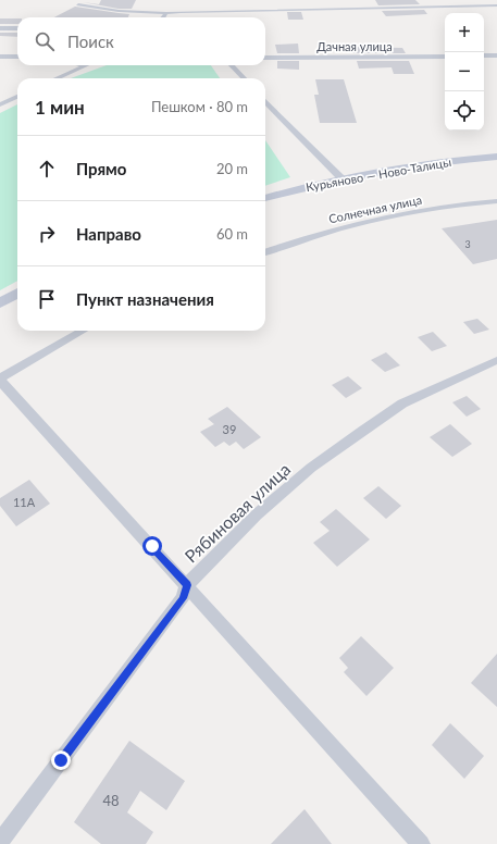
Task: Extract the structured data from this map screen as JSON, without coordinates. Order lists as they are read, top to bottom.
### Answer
{
  "streets": {
    "main road": ["Курьяново — Ново-Талицы"],
    "street": ["Дачная улица", "Солнечная улица", "Рябиновая улица"]
  },
  "house_numbers": [
    "3",
    "39",
    "11А",
    "48"
  ],
  "page": {
    "map_buttons": ["+", "−"],
    "search": "Поиск",
    "heading": ["1 мин", "Пешком · 80 m"],
    "list": [
      ["Прямо", "20 m"],
      ["Направо", "60 m"],
      "Пункт назначения"
    ]
  }
}
